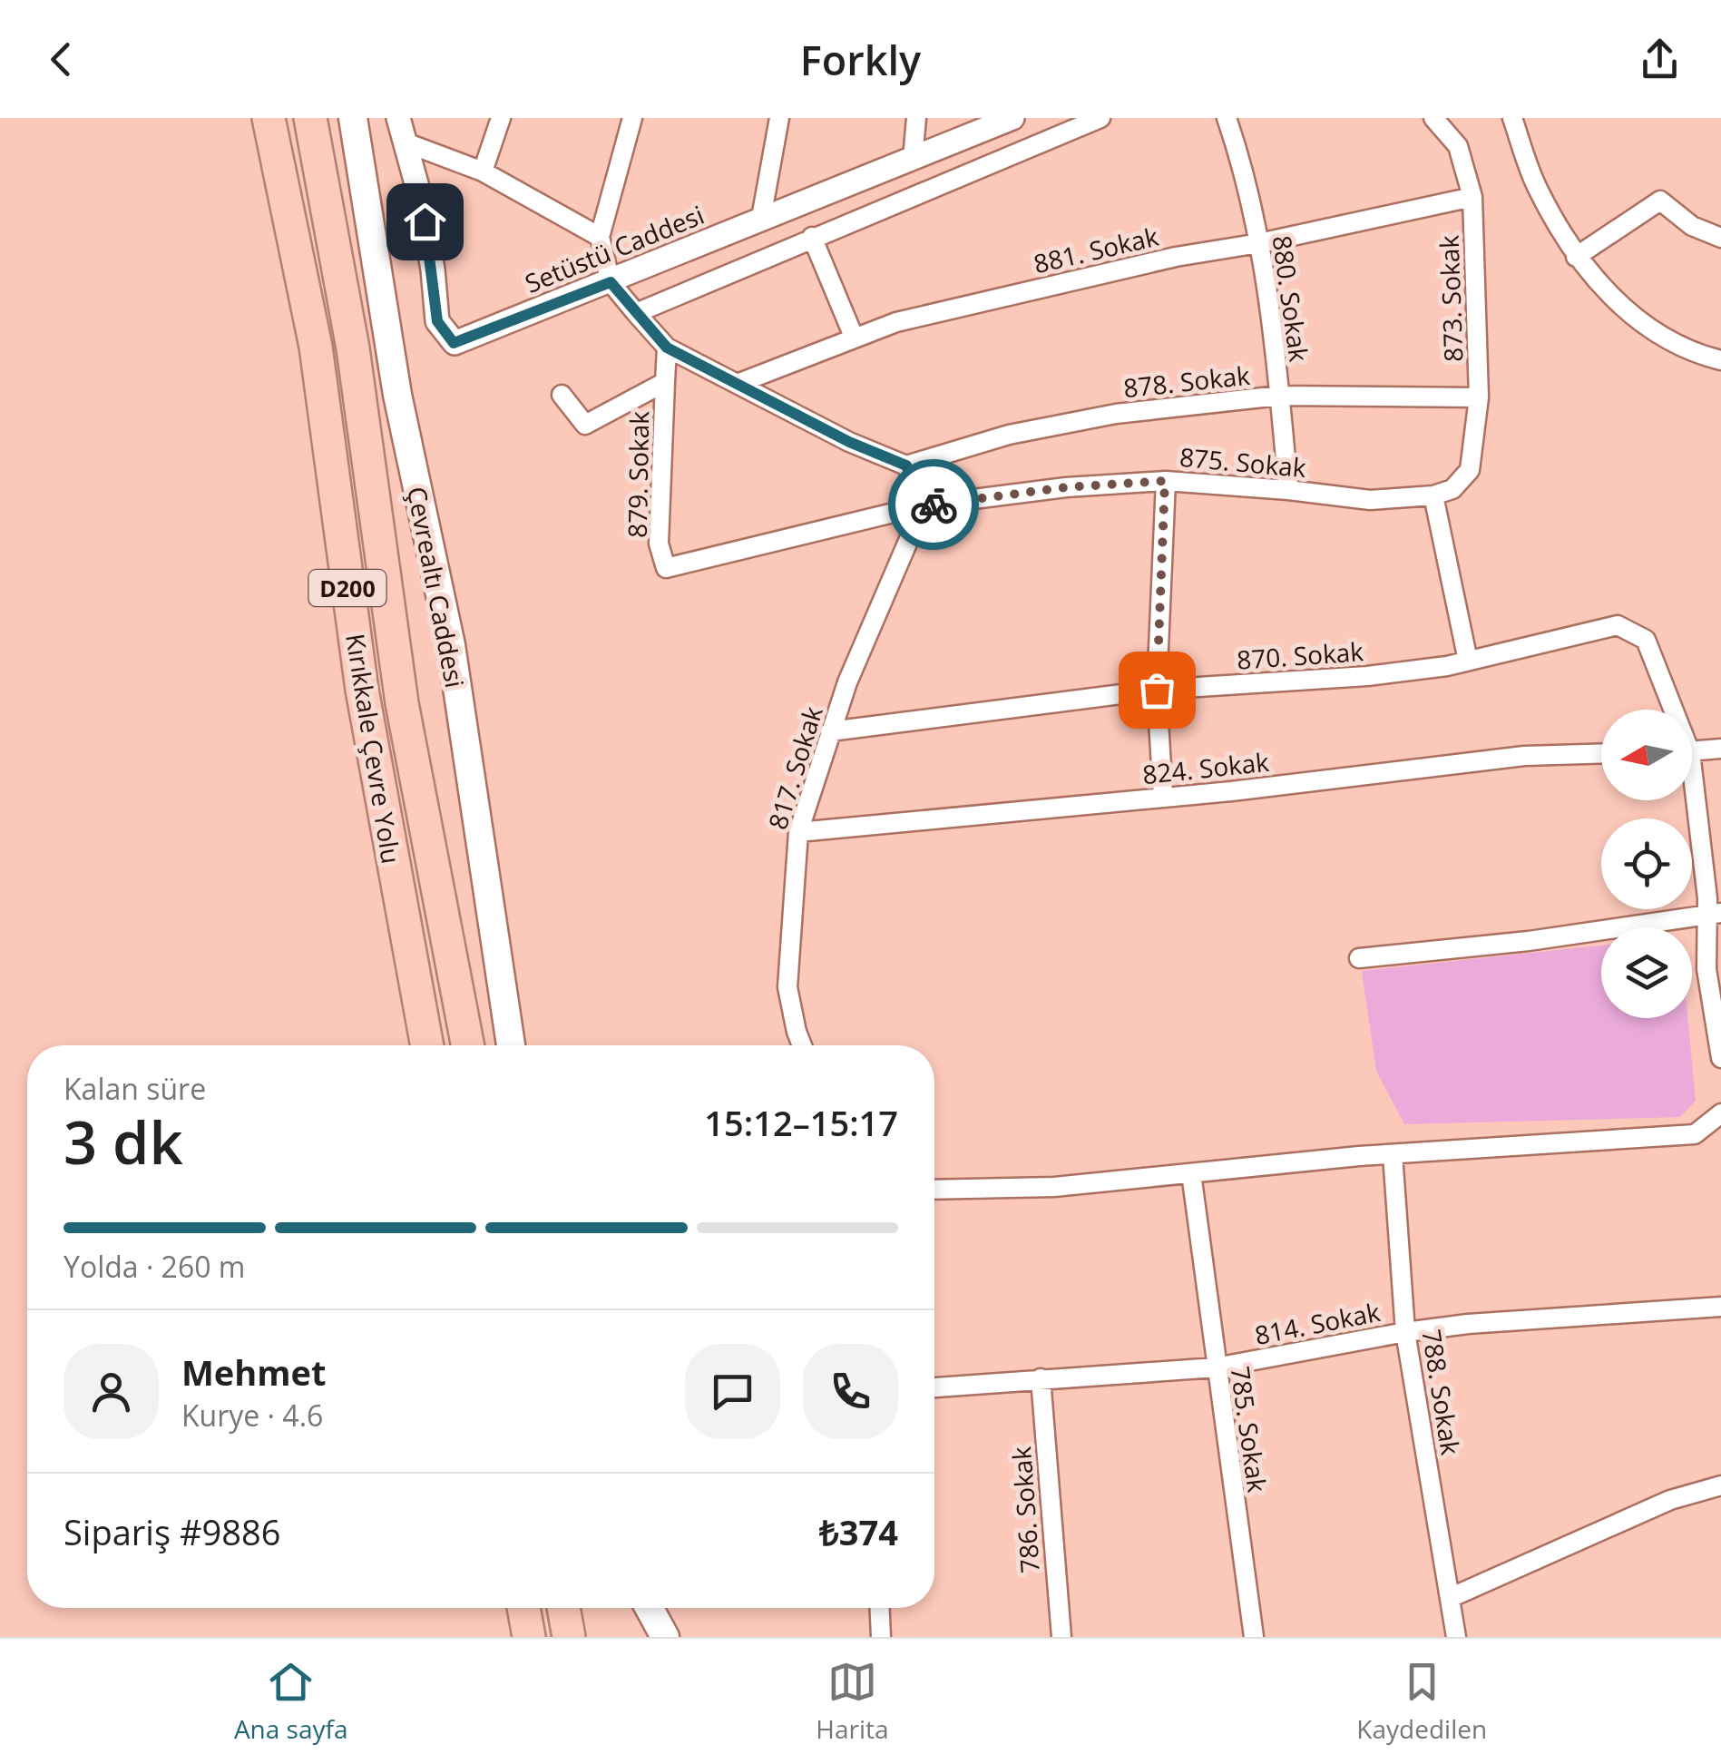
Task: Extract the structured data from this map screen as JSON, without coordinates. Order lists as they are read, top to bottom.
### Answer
{
  "streets": {
    "highway": ["D200", "Kırıkkale Çevre Yolu"],
    "main road": ["Çevrealtı Caddesi"],
    "street": [
      "Setüstü Caddesi",
      "881. Sokak",
      "880. Sokak",
      "873. Sokak",
      "878. Sokak",
      "875. Sokak",
      "879. Sokak",
      "870. Sokak",
      "817. Sokak",
      "824. Sokak",
      "814. Sokak",
      "788. Sokak",
      "785. Sokak",
      "786. Sokak"
    ]
  },
  "crossings": [
    ["881. Sokak", "880. Sokak"],
    ["881. Sokak", "873. Sokak"],
    ["880. Sokak", "878. Sokak"],
    ["880. Sokak", "875. Sokak"],
    ["873. Sokak", "878. Sokak"],
    ["875. Sokak", "879. Sokak"],
    ["875. Sokak", "817. Sokak"],
    ["870. Sokak", "817. Sokak"],
    ["817. Sokak", "824. Sokak"],
    ["814. Sokak", "788. Sokak"],
    ["814. Sokak", "785. Sokak"],
    ["814. Sokak", "786. Sokak"]
  ],
  "north": "left",
  "page": {
    "header": "Forkly",
    "heading": ["3 dk", "Kalan süre", "15:12–15:17"],
    "panel": [
      "Mehmet",
      "Kurye · 4.6",
      "Sipariş #9886",
      "₺374"
    ],
    "bar": "Yolda · 260 m",
    "tabs": ["Ana sayfa", "Harita", "Kaydedilen"]
  }
}
